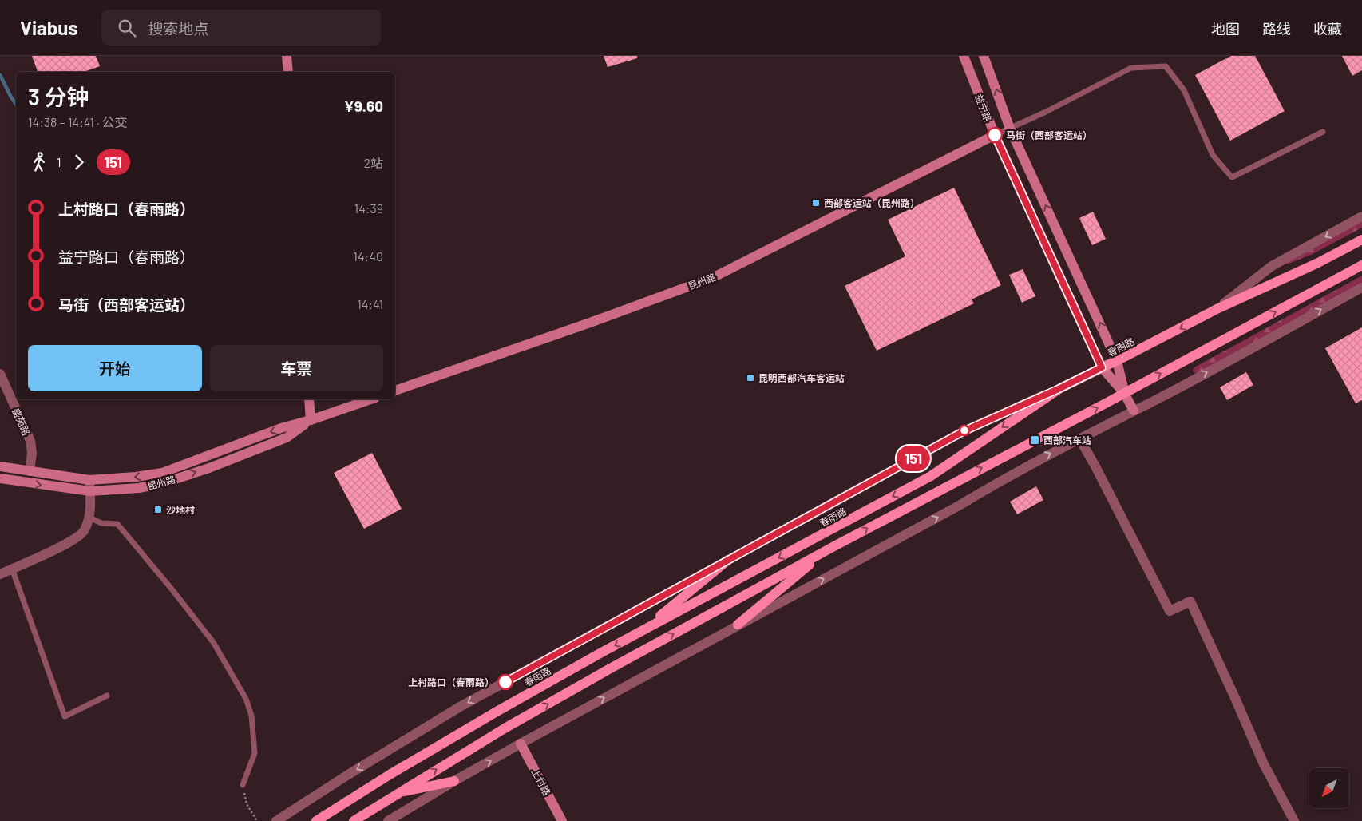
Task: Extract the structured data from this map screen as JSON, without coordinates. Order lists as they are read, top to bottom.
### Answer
{
  "streets": {
    "main road": [
      "益宁路",
      "昆州路",
      "春雨路",
      "上村路"
    ],
    "street": ["盛苑路"]
  },
  "crossings": [
    ["益宁路", "昆州路"],
    ["益宁路", "春雨路"],
    ["昆州路", "盛苑路"]
  ],
  "places": {
    "other": ["马街（西部客运站）", "上村路口（春雨路）"],
    "transit": [
      "西部客运站（昆州路）",
      "昆明西部汽车客运站",
      "西部汽车站",
      "沙地村"
    ]
  },
  "lines": ["bus line 151"],
  "north": "bottom left",
  "page": {
    "header": "Viabus",
    "search": "搜索地点",
    "nav": ["地图", "路线", "收藏"],
    "on_map": "151",
    "heading": ["3 分钟", "14:38 – 14:41 · 公交", "¥9.60"],
    "legs": ["1", "151", "2站"],
    "list": [
      {
        "name": "上村路口（春雨路）",
        "value": "14:39"
      },
      {
        "name": "益宁路口（春雨路）",
        "value": "14:40"
      },
      {
        "name": "马街（西部客运站）",
        "value": "14:41"
      }
    ],
    "buttons": ["开始", "车票"]
  }
}
